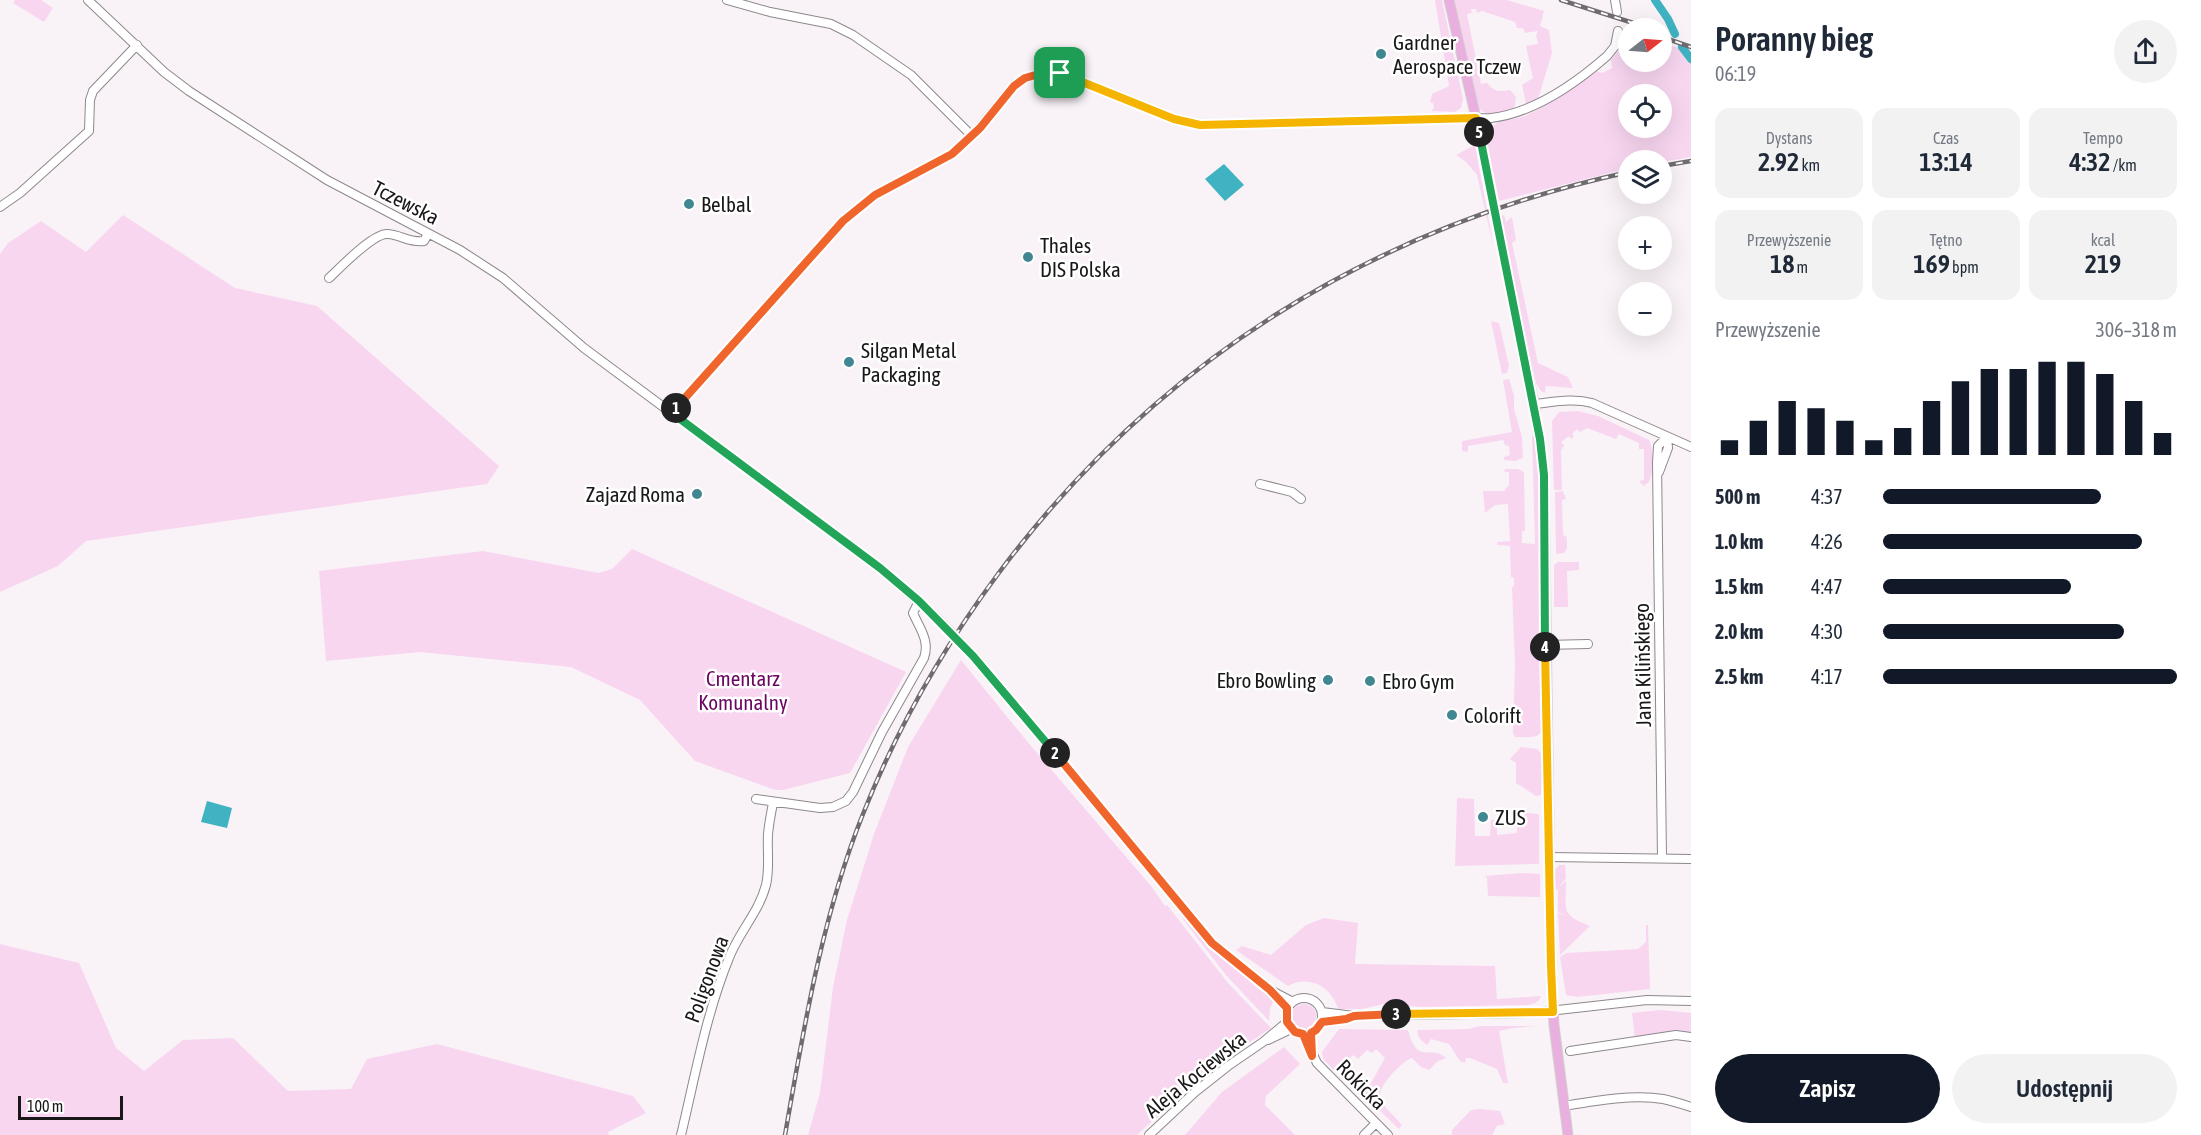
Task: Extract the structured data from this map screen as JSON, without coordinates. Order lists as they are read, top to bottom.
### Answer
{
  "streets": {
    "street": [
      "Tczewska",
      "Jana Kilińskiego",
      "Poligonowa",
      "Aleja Kociewska",
      "Rokicka"
    ]
  },
  "crossings": [
    ["Aleja Kociewska", "Rokicka"]
  ],
  "parks": ["Cmentarz Komunalny"],
  "places": [
    "Gardner Aerospace Tczew",
    "Belbal",
    "Thales DIS Polska",
    "Silgan Metal Packaging",
    "Zajazd Roma",
    "Ebro Bowling",
    "Ebro Gym",
    "Colorift",
    "ZUS"
  ],
  "scale_bar": "100 m",
  "north": "right",
  "page": {
    "heading": ["Poranny bieg", "06:19"],
    "map_buttons": ["+", "−"],
    "stats": [
      ["Dystans", "2.92 km"],
      ["Czas", "13:14"],
      ["Tempo", "4:32 /km"],
      ["Przewyższenie", "18 m"],
      ["Tętno", "169 bpm"],
      ["kcal", "219"]
    ],
    "pins": [
      "5",
      "1",
      "4",
      "2",
      "3"
    ],
    "chart": ["Przewyższenie", "306–318 m"],
    "list": [
      {
        "name": "500 m",
        "note": "4:37"
      },
      {
        "name": "1.0 km",
        "note": "4:26"
      },
      {
        "name": "1.5 km",
        "note": "4:47"
      },
      {
        "name": "2.0 km",
        "note": "4:30"
      },
      {
        "name": "2.5 km",
        "note": "4:17"
      }
    ],
    "buttons": ["Zapisz", "Udostępnij"],
    "scale": "100 m"
  }
}
